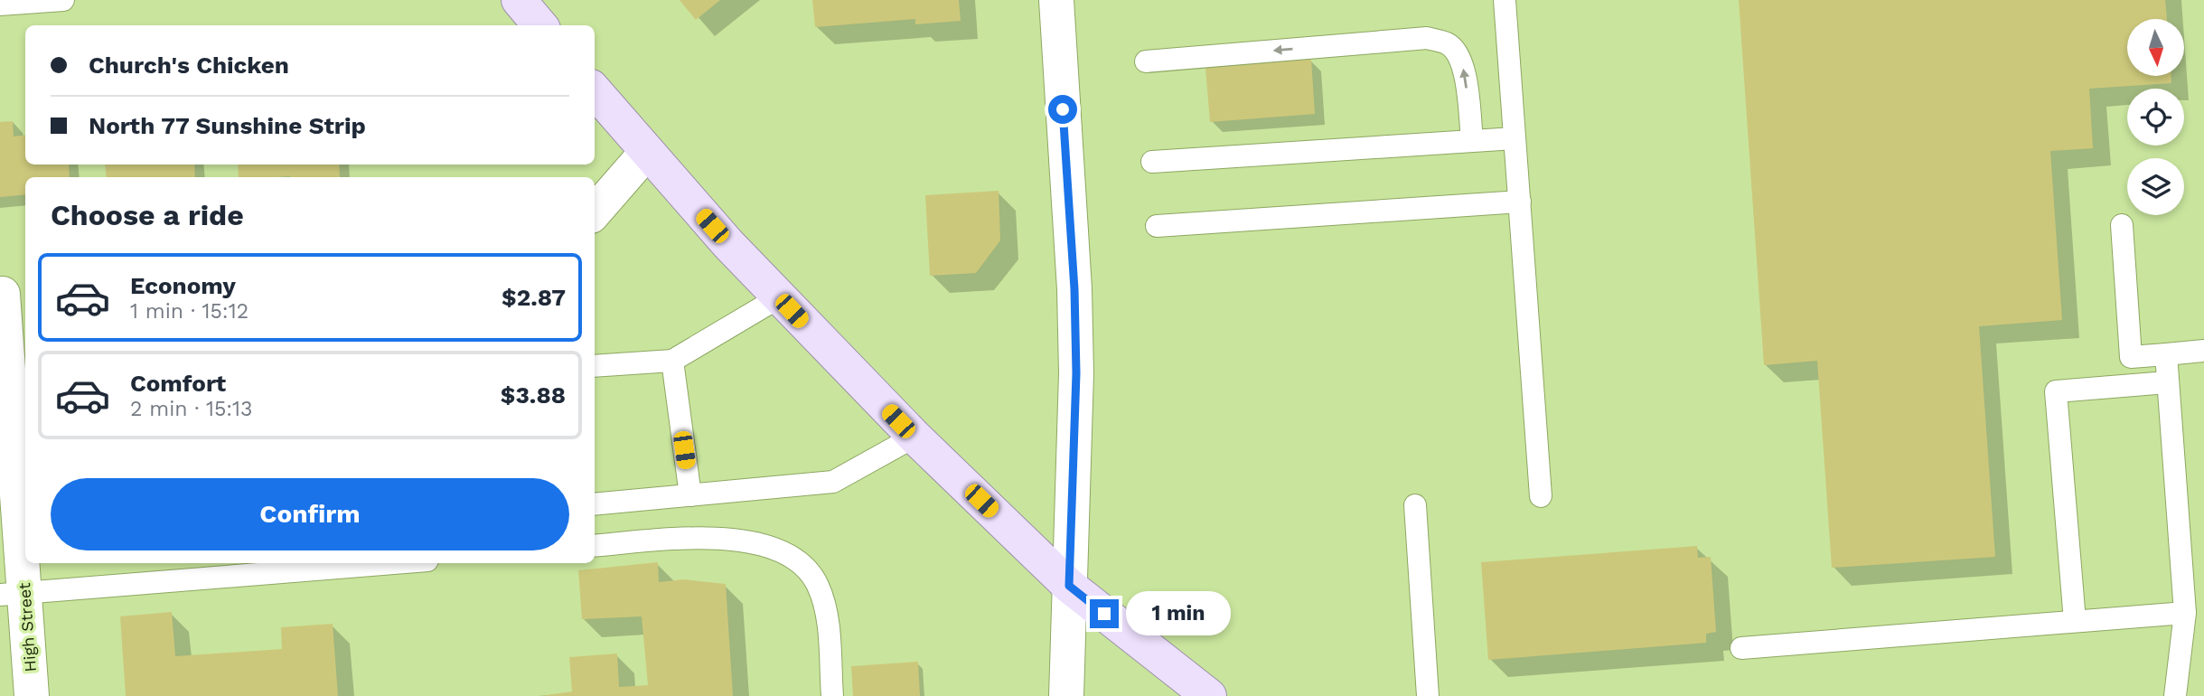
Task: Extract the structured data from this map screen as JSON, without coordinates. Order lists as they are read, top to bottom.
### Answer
{
  "streets": {
    "street": ["High Street"]
  },
  "north": "bottom",
  "page": {
    "banner": ["Church's Chicken", "North 77 Sunshine Strip"],
    "heading": "Choose a ride",
    "list": [
      {
        "name": "Economy",
        "note": "1 min · 15:12",
        "value": "$2.87"
      },
      {
        "name": "Comfort",
        "note": "2 min · 15:13",
        "value": "$3.88"
      }
    ],
    "buttons": "Confirm",
    "bubble": "1 min"
  }
}
